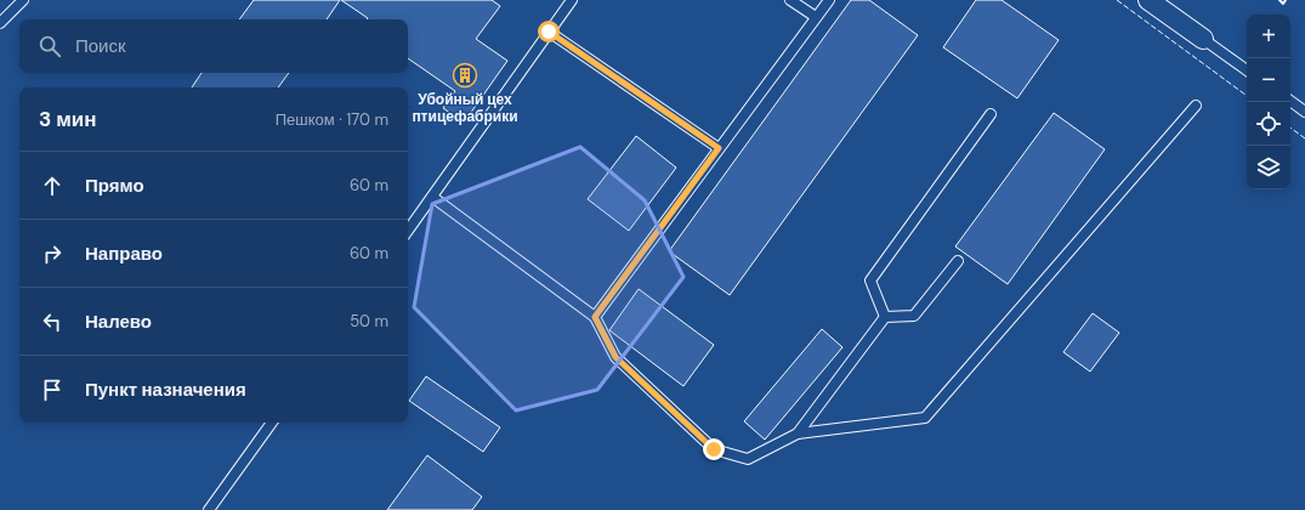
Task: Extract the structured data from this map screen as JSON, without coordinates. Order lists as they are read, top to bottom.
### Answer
{
  "places": {
    "building": ["Убойный цех птицефабрики"]
  },
  "page": {
    "map_buttons": ["+", "−"],
    "search": "Поиск",
    "heading": ["3 мин", "Пешком · 170 m"],
    "list": [
      ["Прямо", "60 m"],
      ["Направо", "60 m"],
      ["Налево", "50 m"],
      "Пункт назначения"
    ]
  }
}
